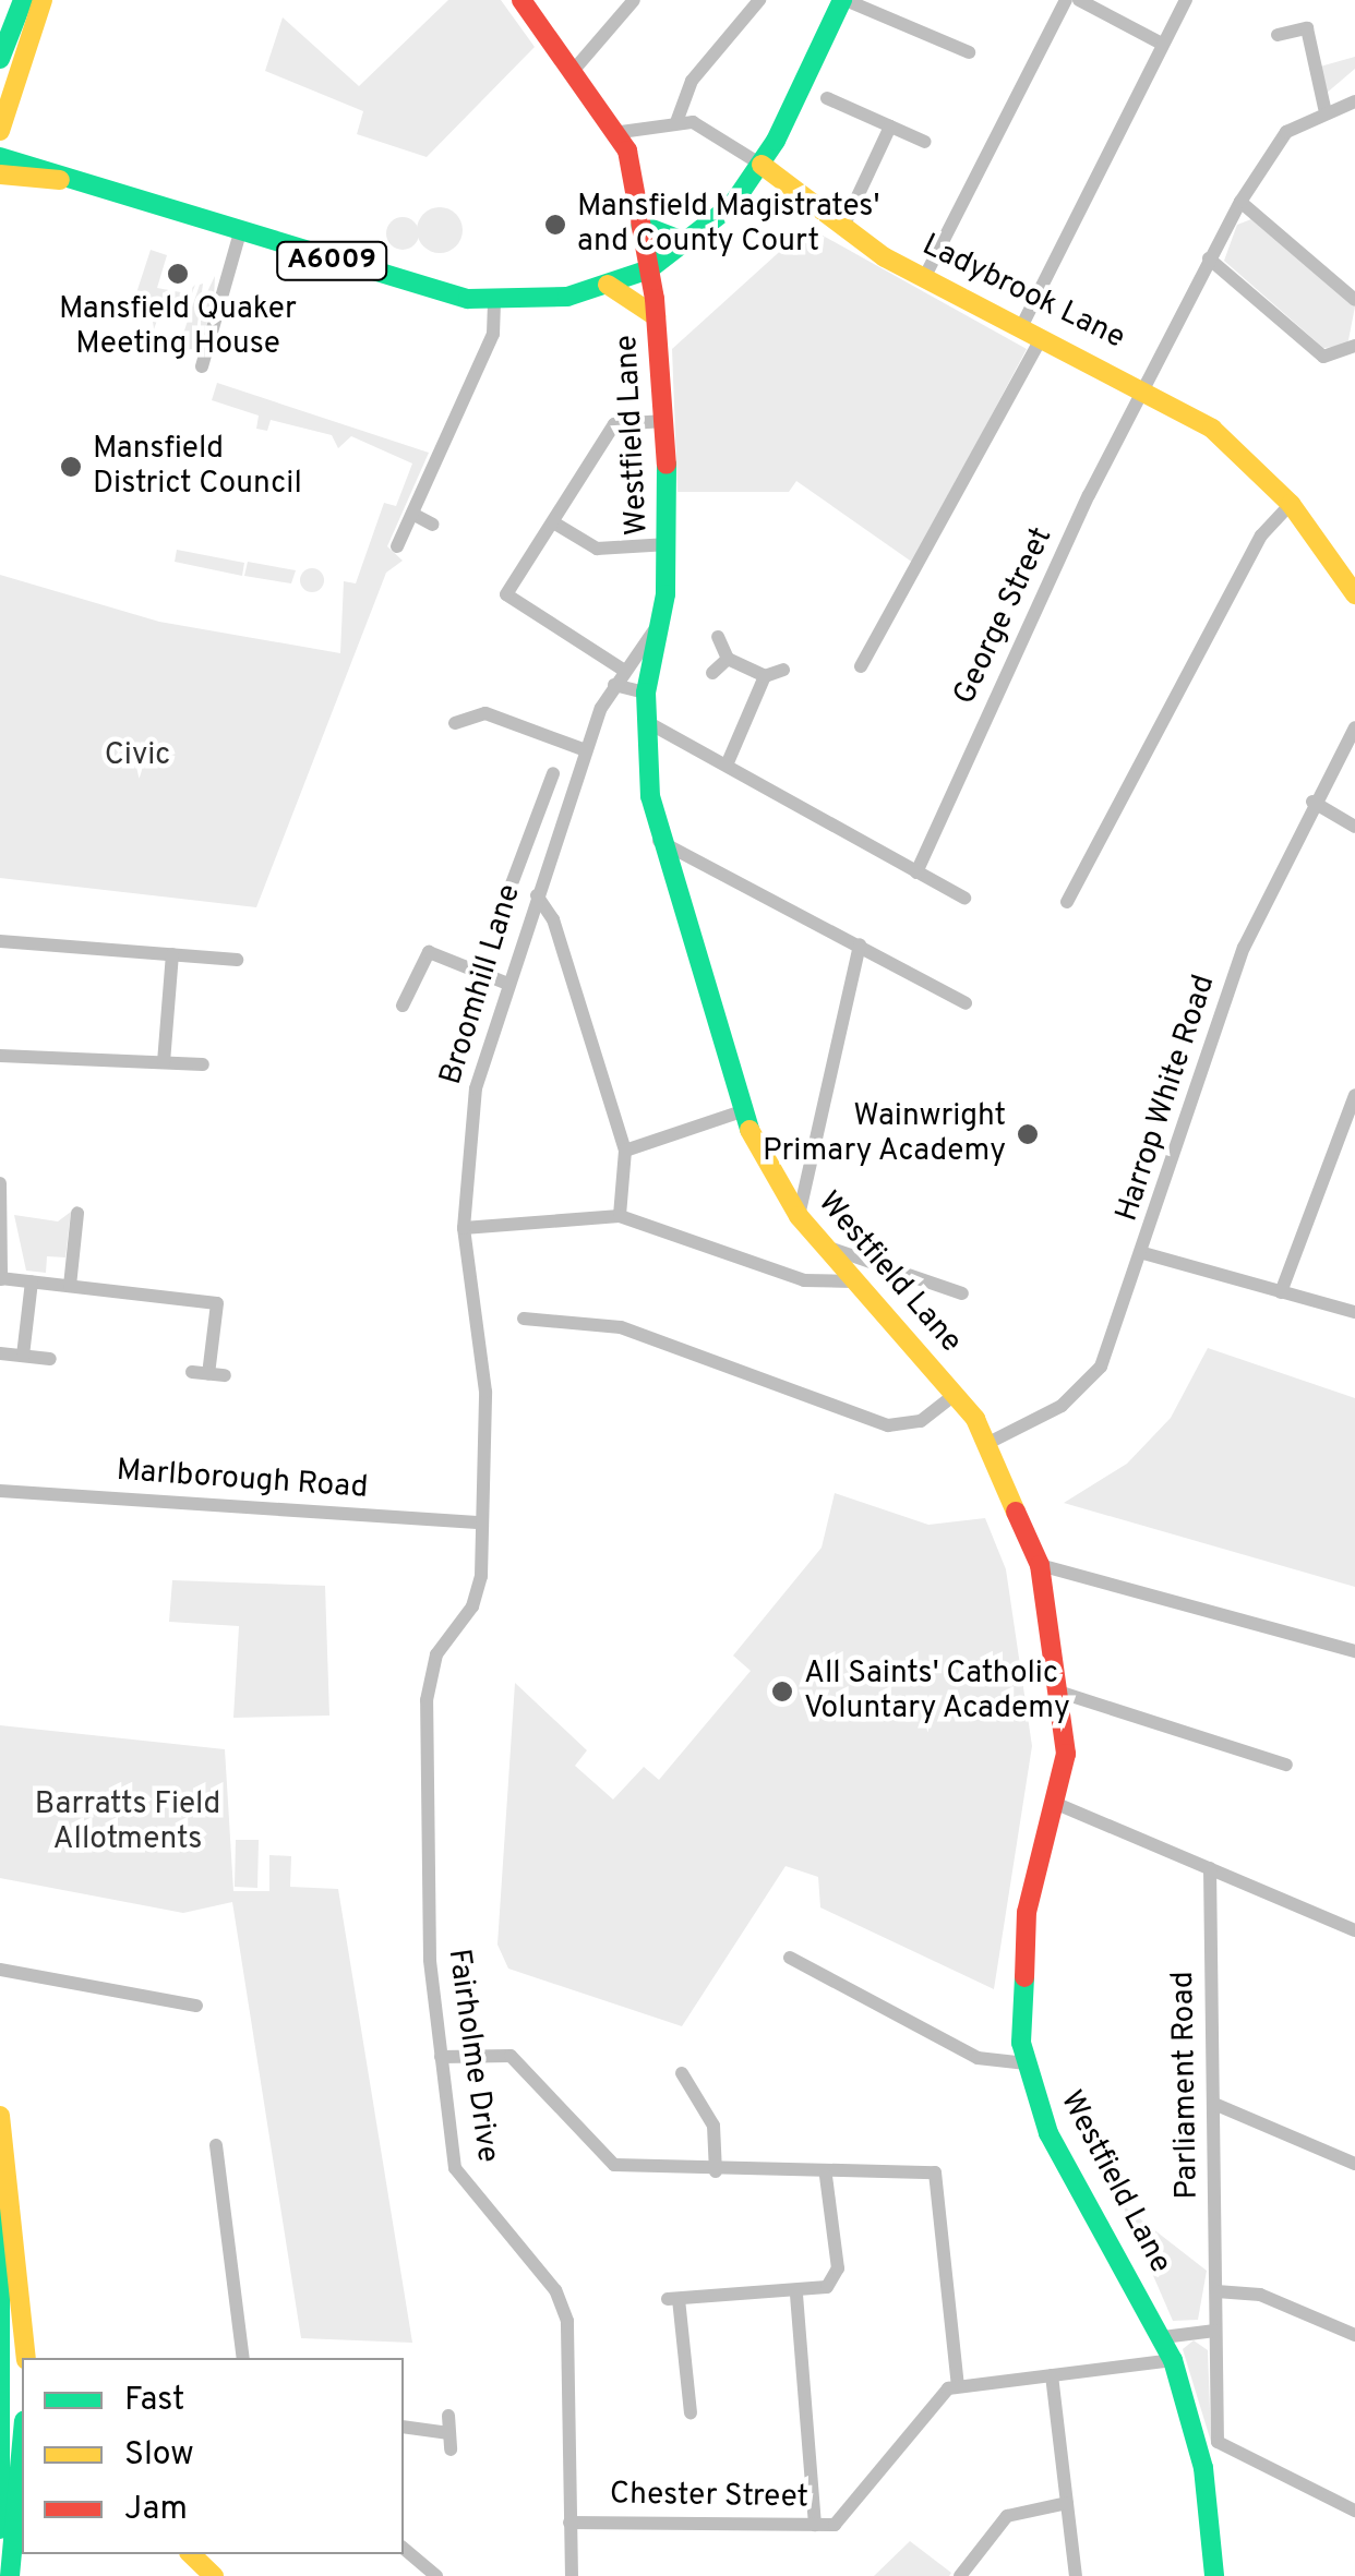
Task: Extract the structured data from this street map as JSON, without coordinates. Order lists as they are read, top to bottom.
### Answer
{
  "streets": {
    "main road": ["A6009", "Ladybrook Lane", "Westfield Lane"],
    "street": [
      "George Street",
      "Broomhill Lane",
      "Harrop White Road",
      "Marlborough Road",
      "Fairholme Drive",
      "Parliament Road",
      "Chester Street"
    ]
  },
  "crossings": [
    ["A6009", "Ladybrook Lane"],
    ["A6009", "Westfield Lane"],
    ["Ladybrook Lane", "Westfield Lane"],
    ["Ladybrook Lane", "George Street"],
    ["Westfield Lane", "Broomhill Lane"],
    ["Westfield Lane", "Harrop White Road"],
    ["Broomhill Lane", "Marlborough Road"],
    ["Broomhill Lane", "Fairholme Drive"],
    ["Marlborough Road", "Fairholme Drive"],
    ["Fairholme Drive", "Chester Street"]
  ],
  "parks": ["Civic", "Barratts Field Allotments"],
  "places": [
    "Mansfield Magistrates' and County Court",
    "Mansfield Quaker Meeting House",
    "Mansfield District Council",
    "Wainwright Primary Academy",
    "All Saints' Catholic Voluntary Academy"
  ],
  "legend": ["Fast", "Slow", "Jam"]
}
